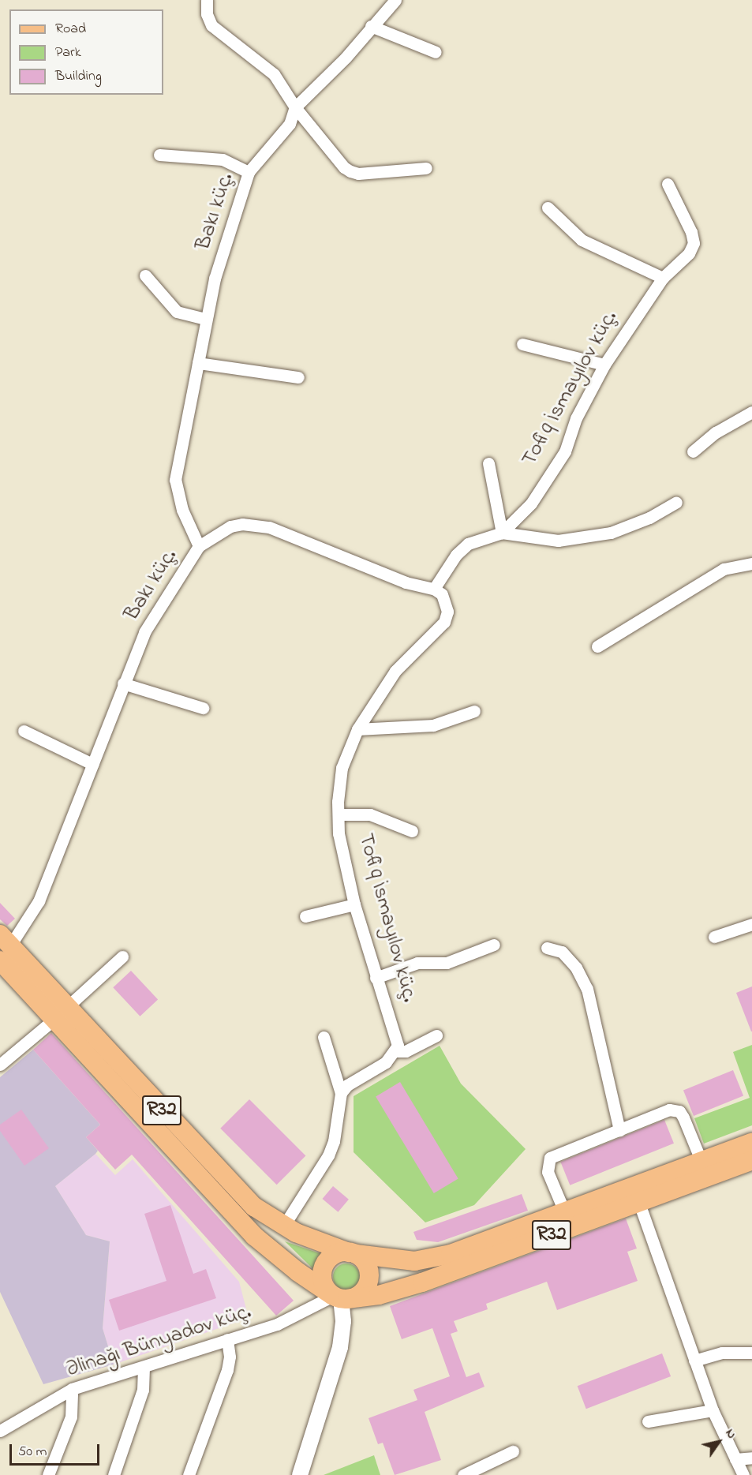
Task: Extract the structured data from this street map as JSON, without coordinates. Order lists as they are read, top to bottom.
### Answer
{
  "streets": {
    "main road": ["R32"],
    "street": ["Bakı küç.", "Tofiq İsmayılov küç.", "Əlinağı Bünyadov küç."]
  },
  "crossings": [
    ["Bakı küç.", "R32"],
    ["R32", "Əlinağı Bünyadov küç."]
  ],
  "legend": ["Road", "Park", "Building"],
  "scale_bar": "50 m",
  "north": "top right"
}
